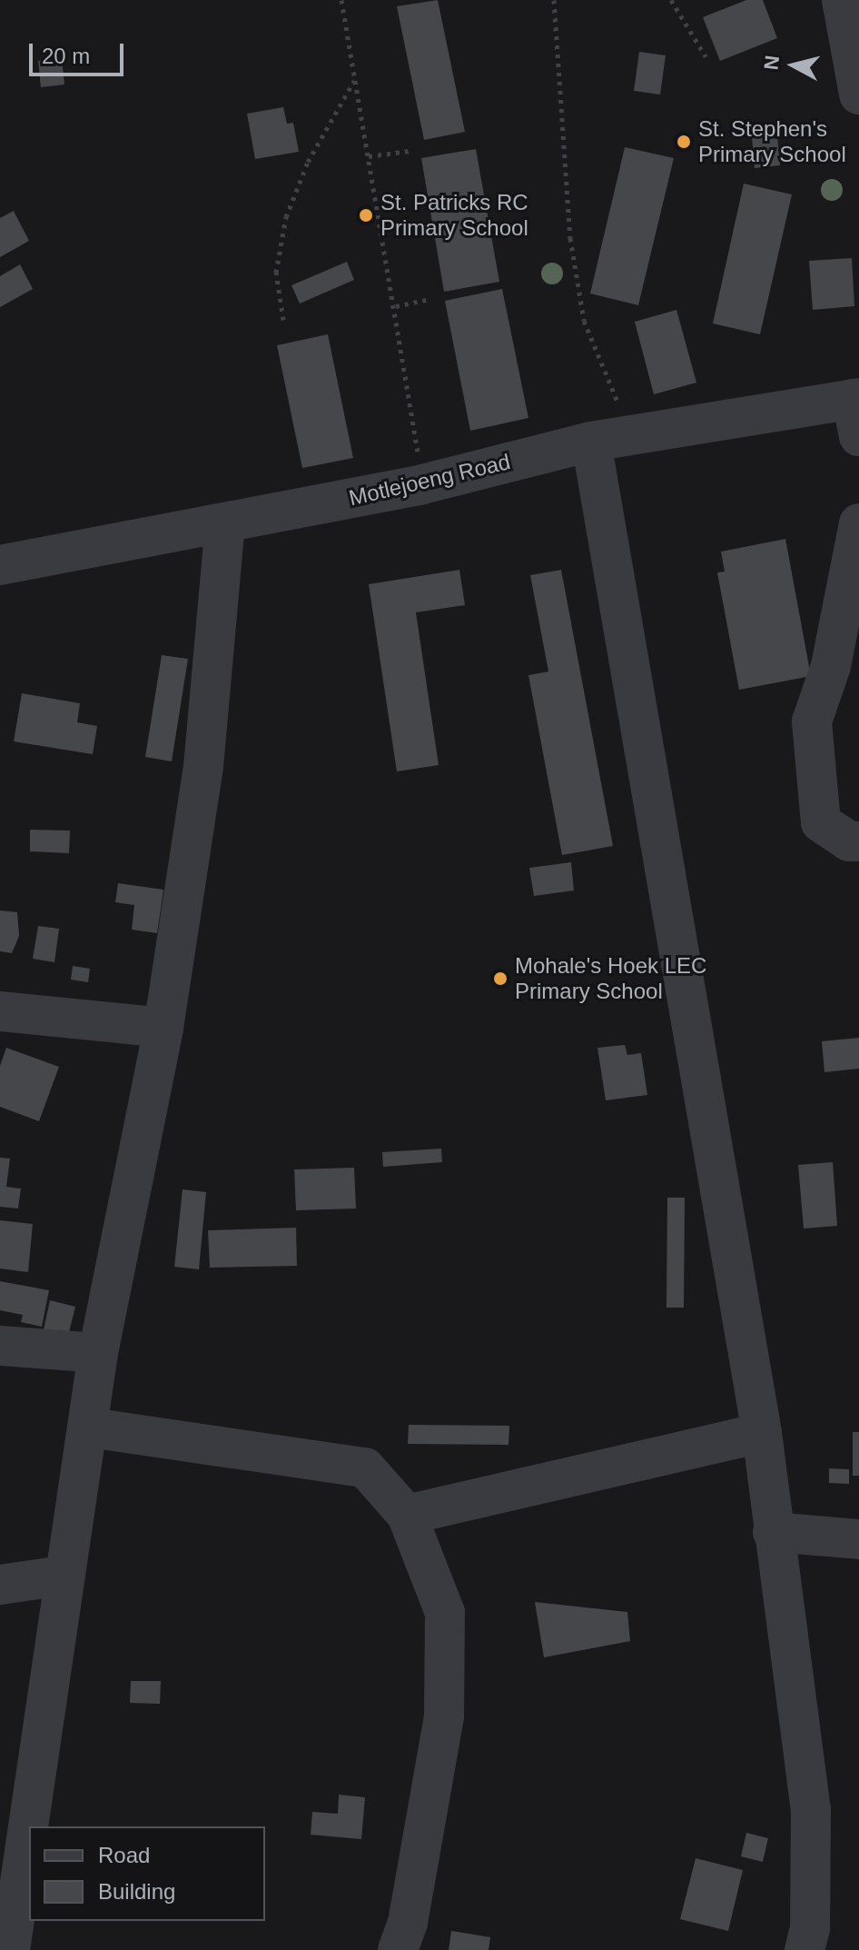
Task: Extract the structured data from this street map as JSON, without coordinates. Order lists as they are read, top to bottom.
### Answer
{
  "streets": {
    "street": ["Motlejoeng Road"]
  },
  "places": ["St. Stephen's Primary School", "St. Patricks RC Primary School", "Mohale's Hoek LEC Primary School"],
  "legend": ["Road", "Building"],
  "scale_bar": "20 m",
  "north": "left"
}
